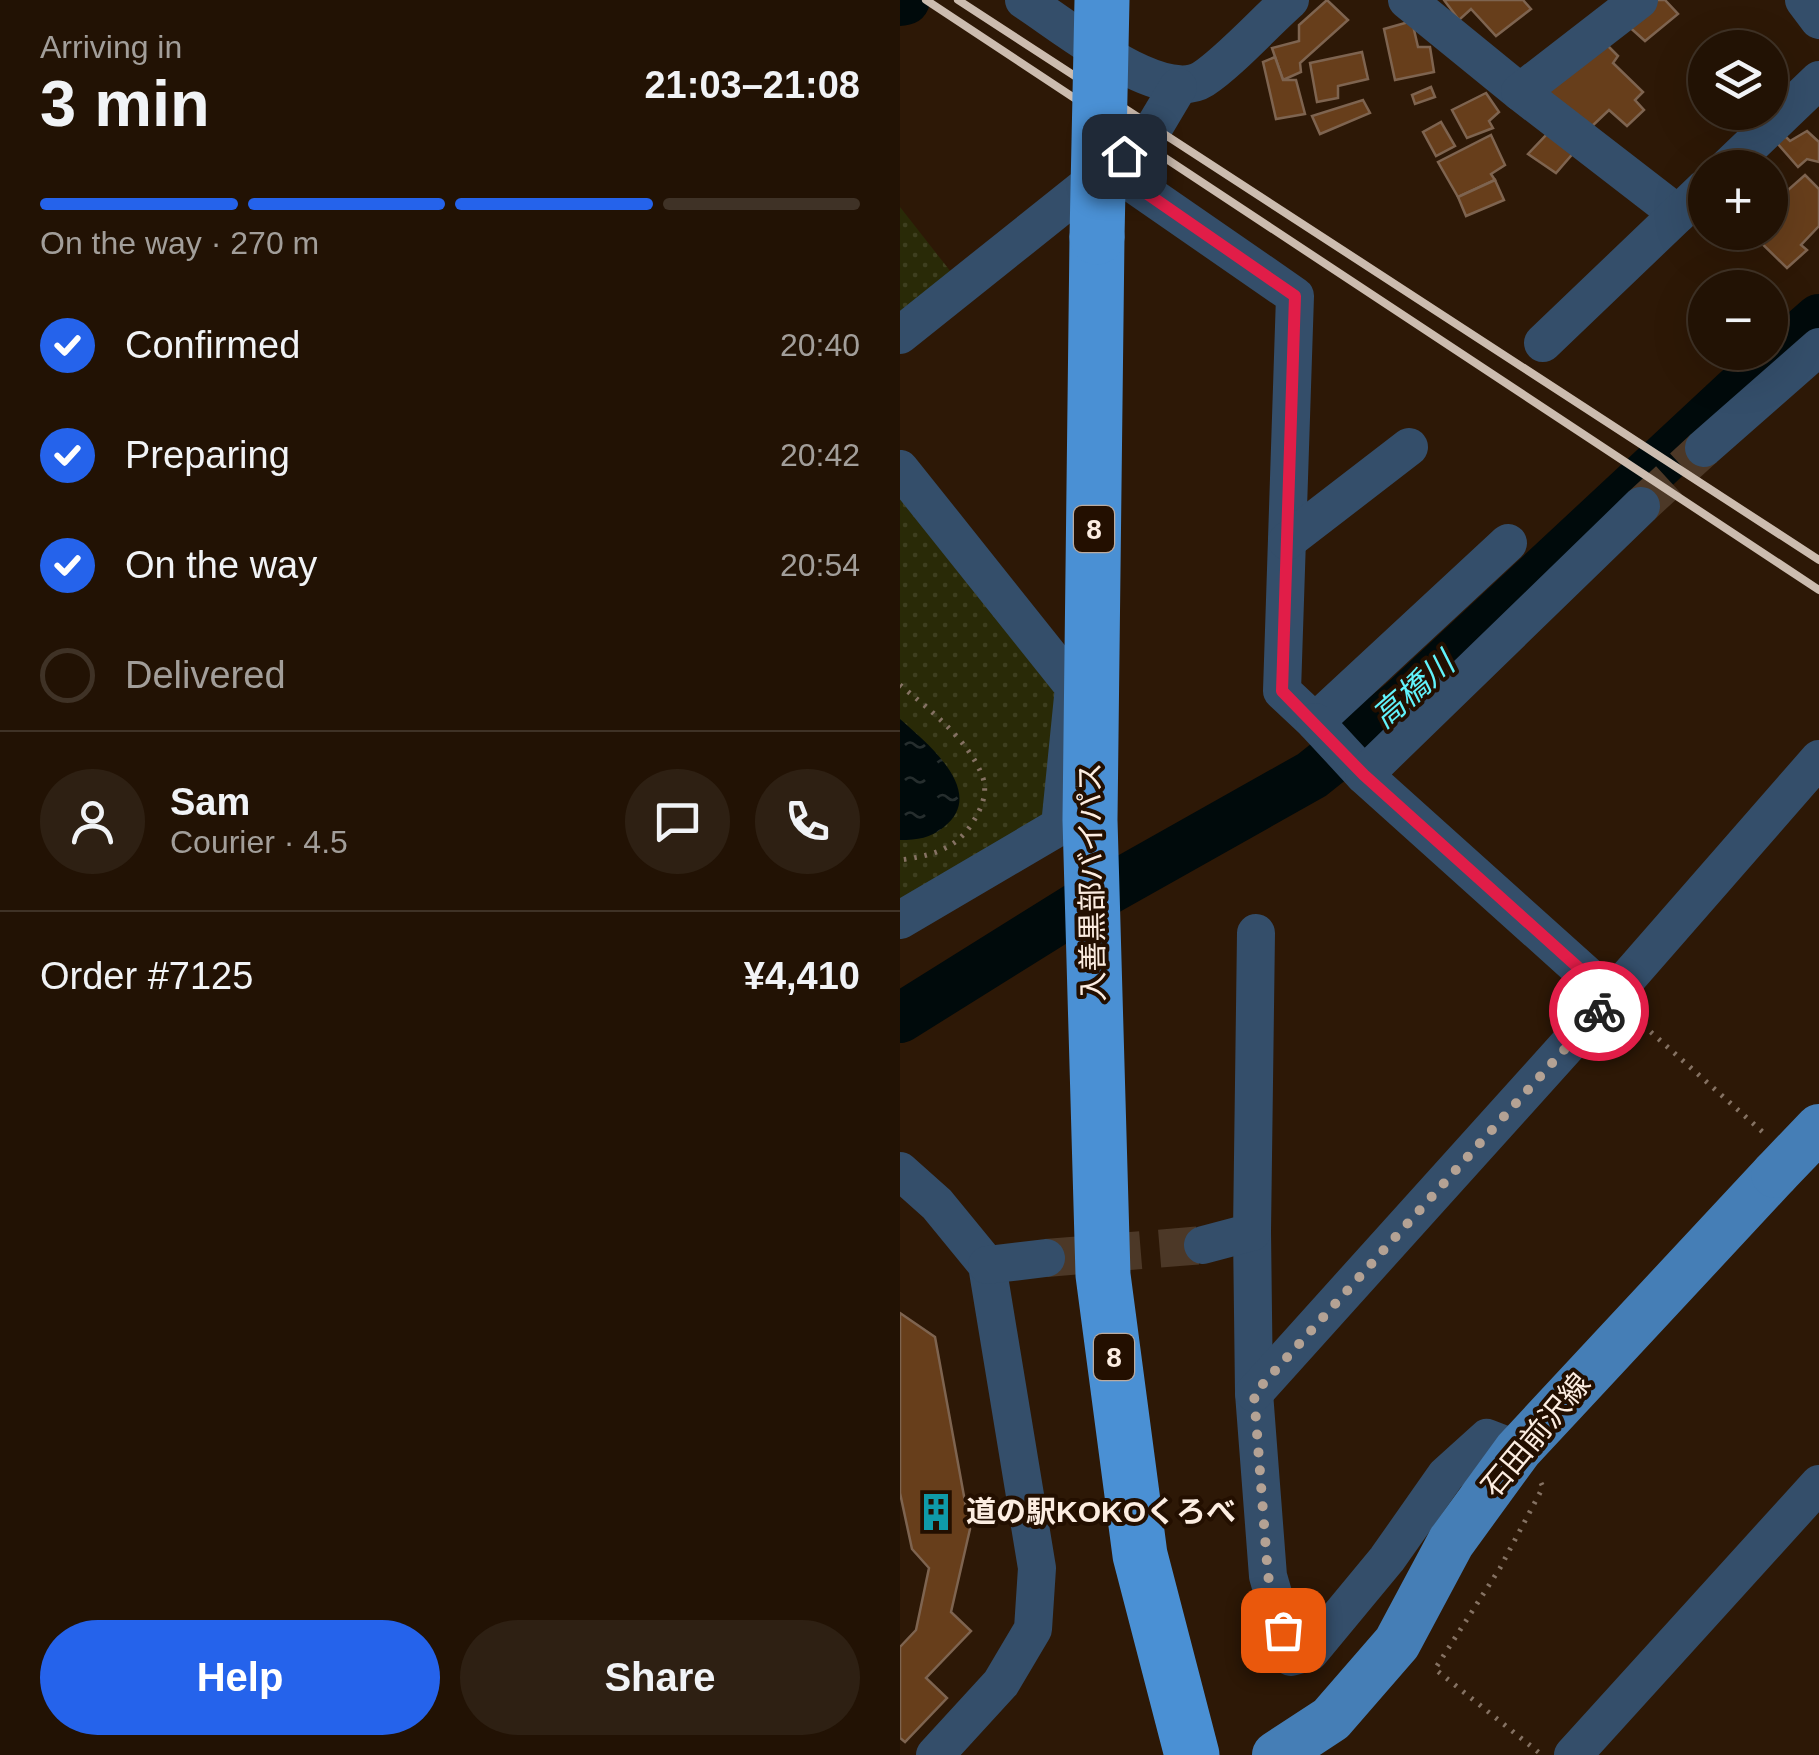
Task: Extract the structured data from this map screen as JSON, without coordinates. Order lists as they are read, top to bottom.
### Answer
{
  "streets": {
    "highway": ["8", "入善黒部バイパス"],
    "main road": ["石田前沢線"]
  },
  "water": ["高橋川"],
  "places": {
    "building": ["道の駅KOKOくろべ"]
  },
  "page": {
    "heading": ["3 min", "Arriving in", "21:03–21:08"],
    "panel": [
      "Sam",
      "Courier · 4.5",
      "Order #7125",
      "¥4,410"
    ],
    "map_buttons": ["+", "−"],
    "bar": "On the way · 270 m",
    "list": [
      ["Confirmed", "20:40"],
      ["Preparing", "20:42"],
      ["On the way", "20:54"],
      "Delivered"
    ],
    "buttons": ["Help", "Share"]
  }
}
